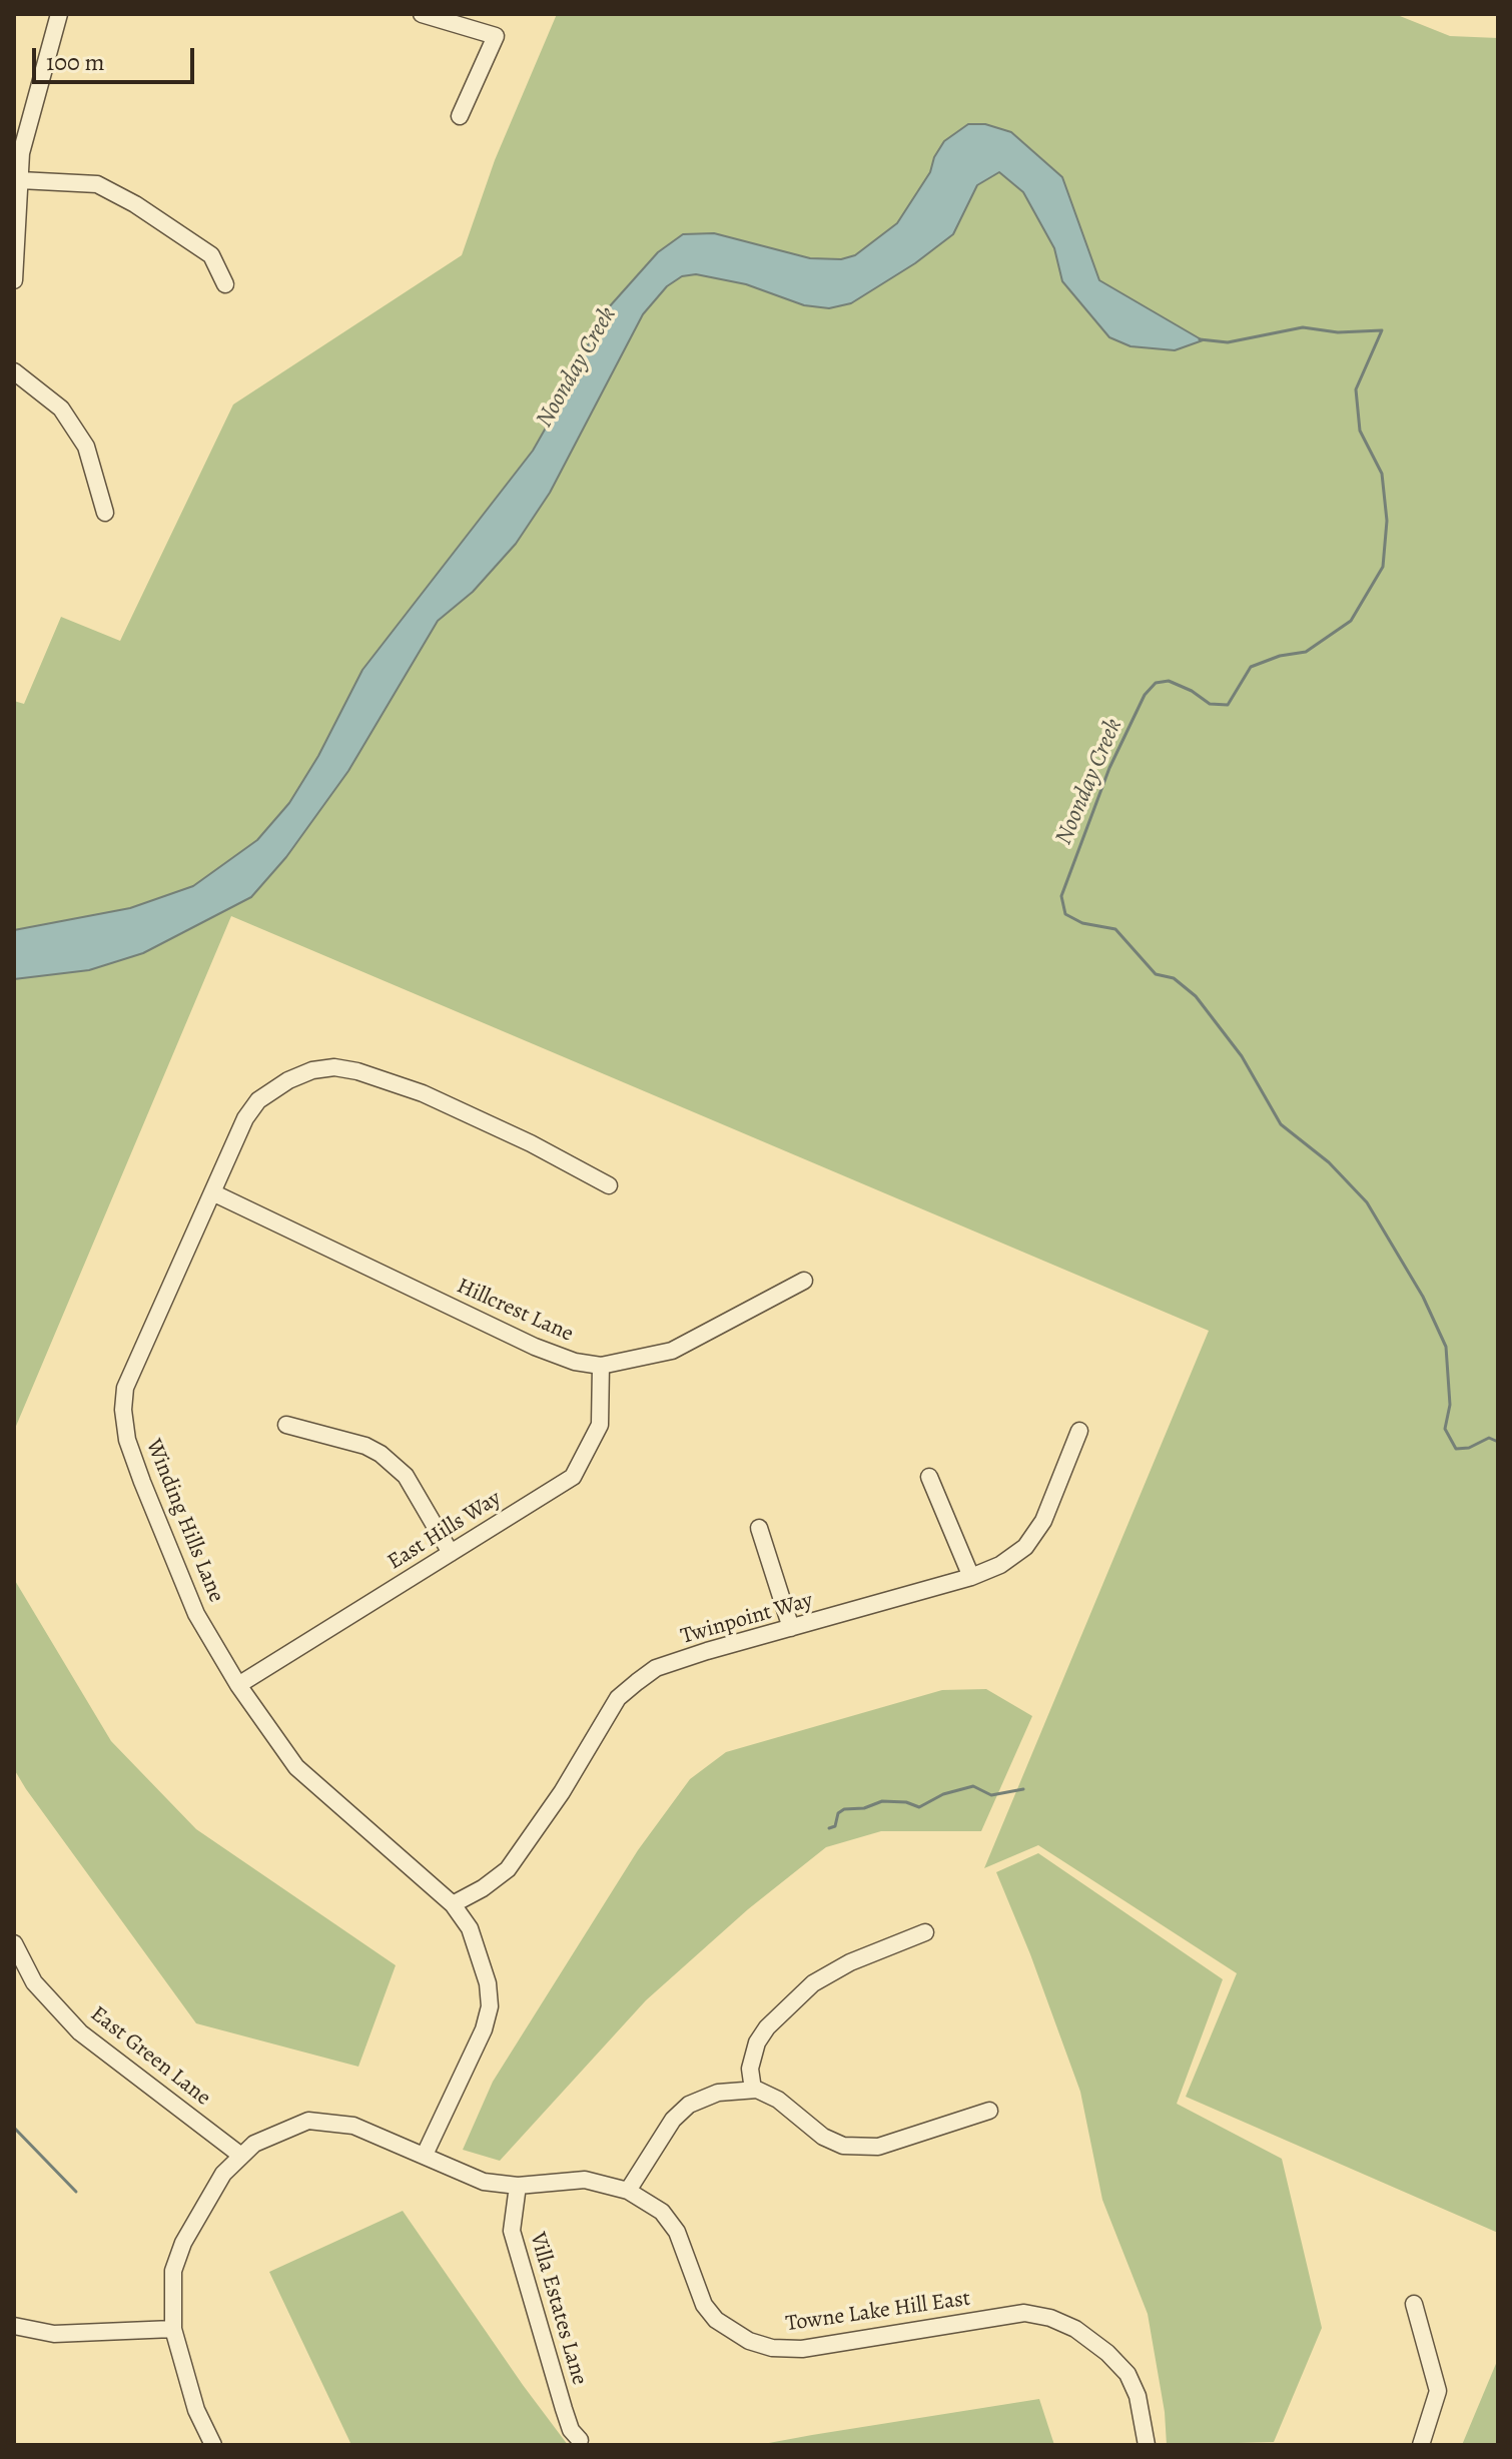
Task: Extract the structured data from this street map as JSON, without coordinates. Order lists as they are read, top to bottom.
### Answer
{
  "streets": {
    "street": [
      "Hillcrest Lane",
      "Winding Hills Lane",
      "East Hills Way",
      "Twinpoint Way",
      "East Green Lane",
      "Villa Estates Lane",
      "Towne Lake Hill East"
    ]
  },
  "crossings": [
    ["Hillcrest Lane", "Winding Hills Lane"],
    ["Hillcrest Lane", "East Hills Way"],
    ["Winding Hills Lane", "East Hills Way"],
    ["Winding Hills Lane", "Twinpoint Way"],
    ["Winding Hills Lane", "Towne Lake Hill East"],
    ["East Green Lane", "Towne Lake Hill East"],
    ["Villa Estates Lane", "Towne Lake Hill East"]
  ],
  "water": ["Noonday Creek"],
  "scale_bar": "100 m"
}
